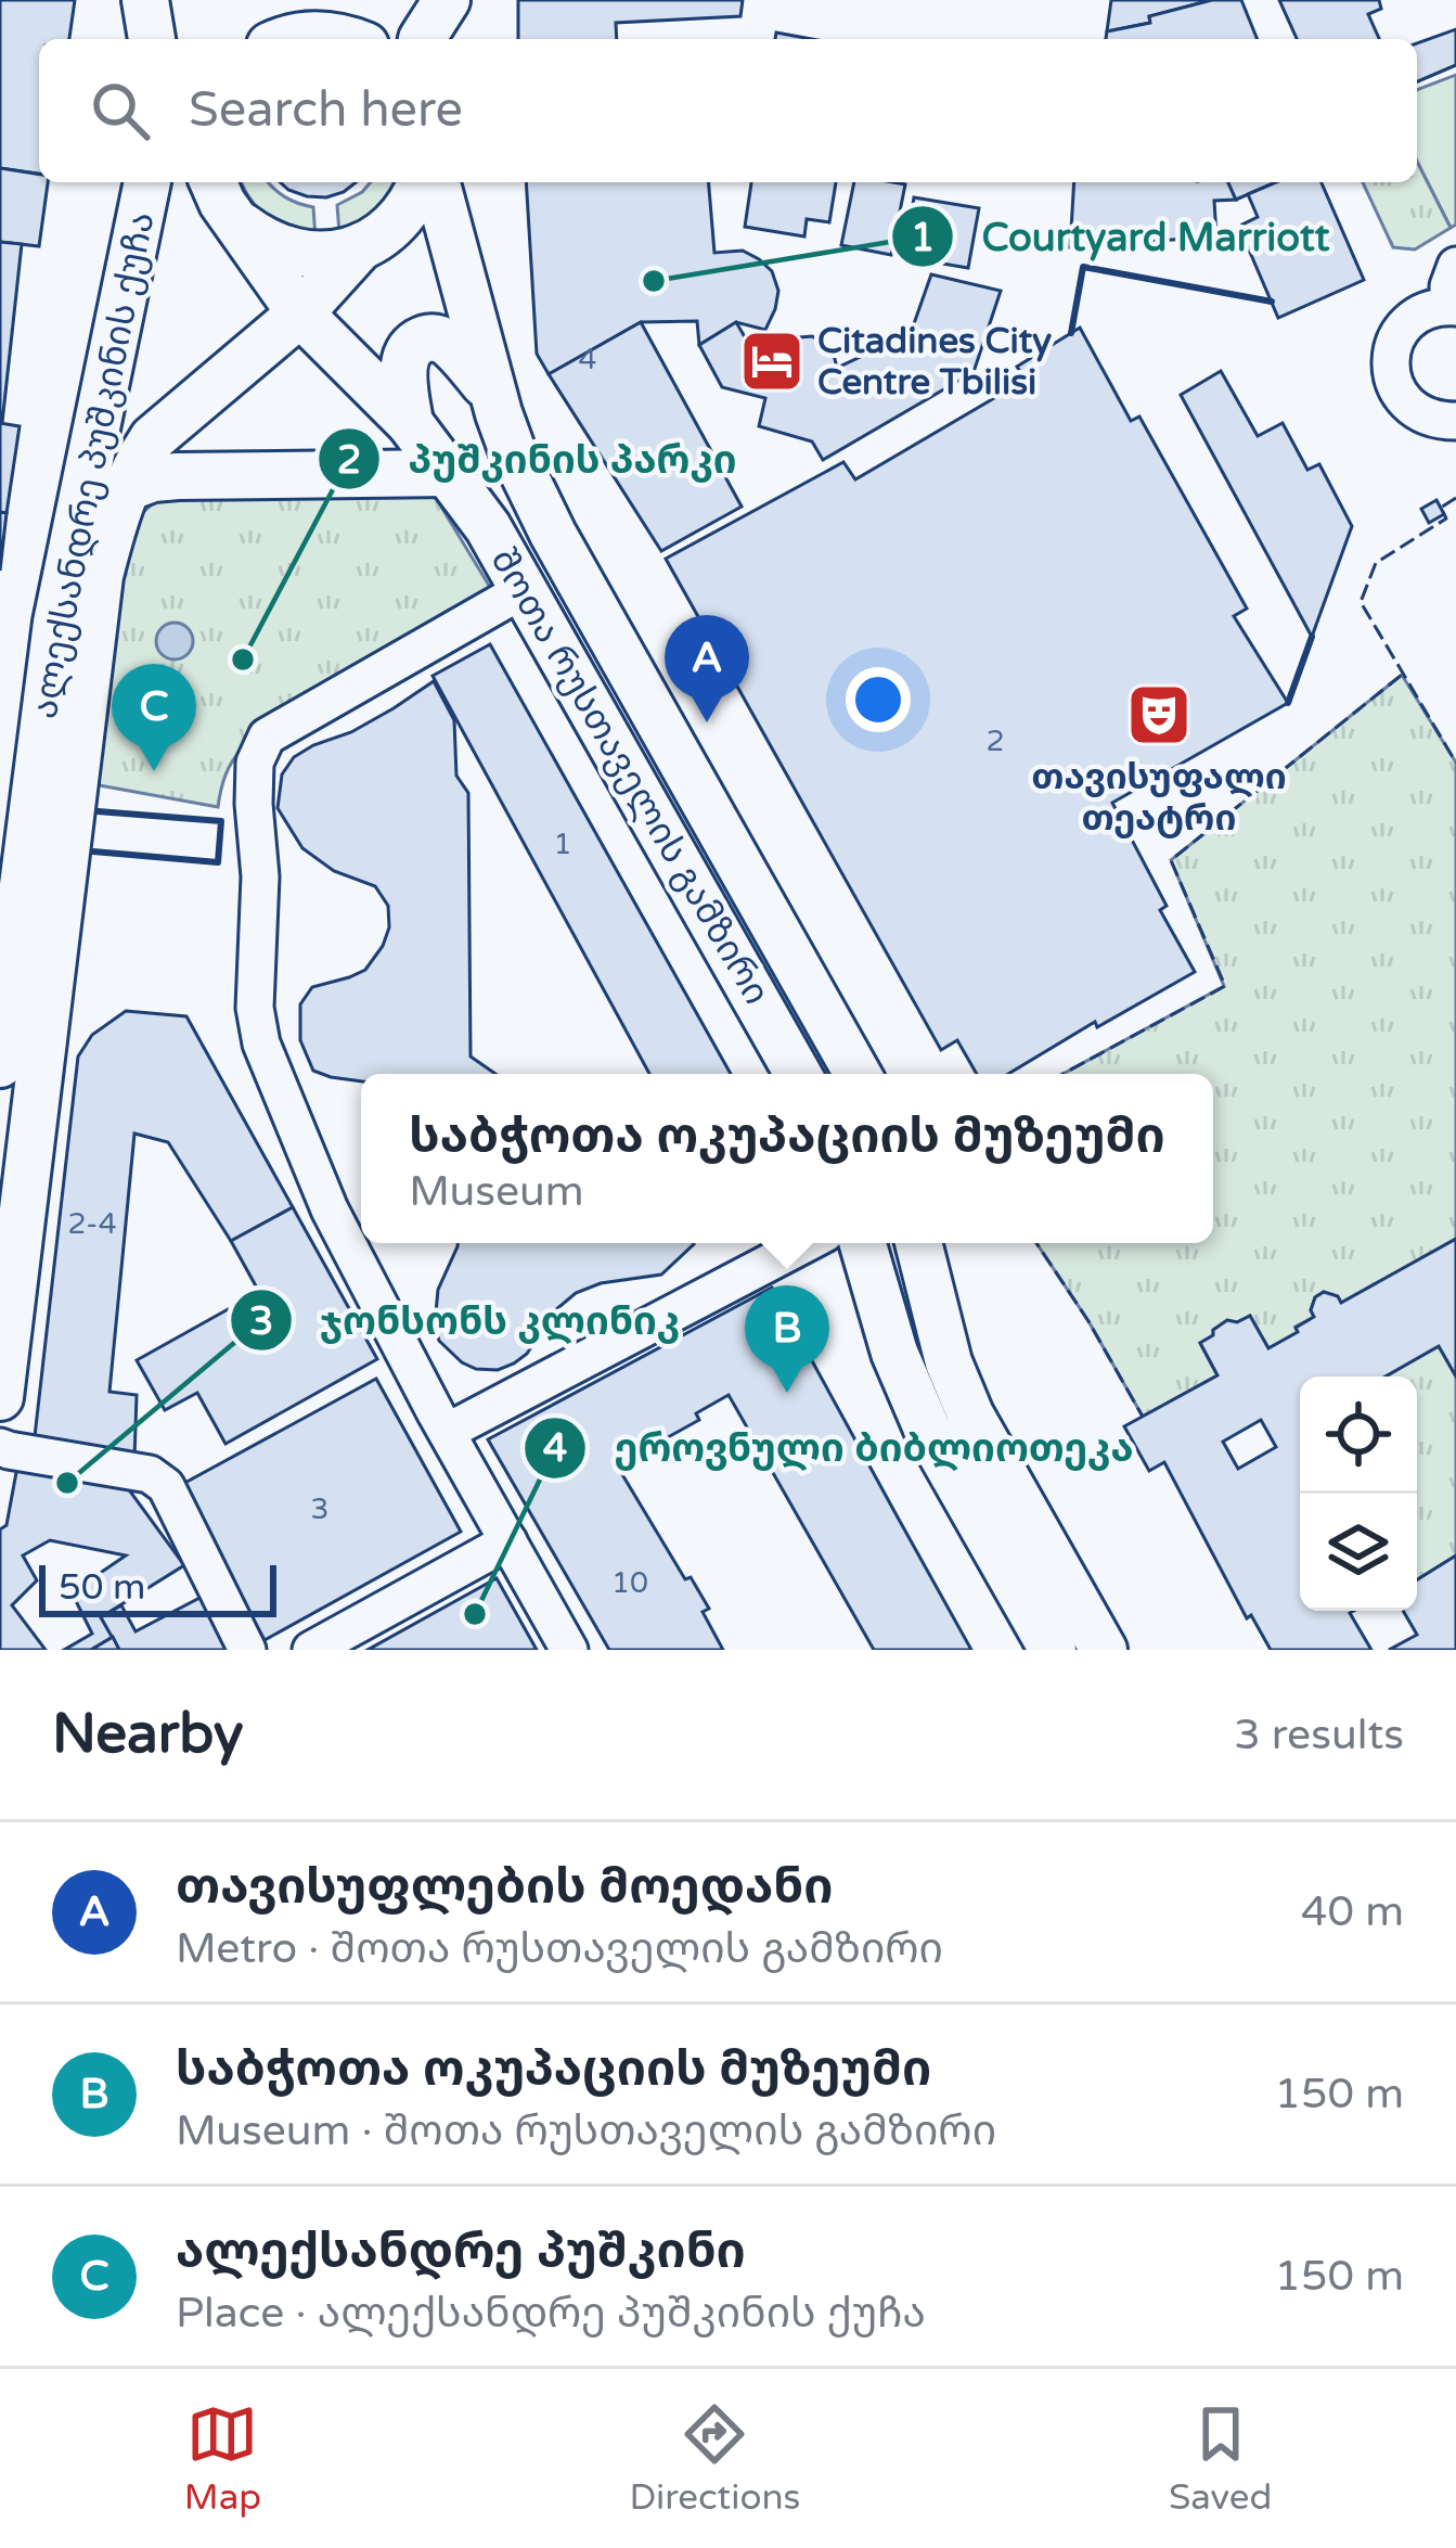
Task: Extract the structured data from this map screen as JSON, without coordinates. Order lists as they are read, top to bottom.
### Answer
{
  "streets": {
    "main road": ["ალექსანდრე პუშკინის ქუჩა", "შოთა რუსთაველის გამზირი"]
  },
  "crossings": [
    ["ალექსანდრე პუშკინის ქუჩა", "შოთა რუსთაველის გამზირი"]
  ],
  "places": {
    "other": [
      "Courtyard Marriott",
      "პუშკინის პარკი",
      "ჯონსონს კლინიკ",
      "ეროვნული ბიბლიოთეკა"
    ],
    "hotel": ["Citadines City Centre Tbilisi"],
    "theatre": ["თავისუფალი თეატრი"]
  },
  "house_numbers": [
    "4",
    "2",
    "1",
    "2-4",
    "3",
    "10"
  ],
  "scale_bar": "50 m",
  "page": {
    "search": "Search here",
    "pins": ["A", "C", "B"],
    "popup": ["საბჭოთა ოკუპაციის მუზეუმი", "Museum"],
    "scale": "50 m",
    "heading": ["Nearby", "3 results"],
    "list": [
      {
        "mark": "A",
        "name": "თავისუფლების მოედანი",
        "note": "Metro · შოთა რუსთაველის გამზირი",
        "value": "40 m"
      },
      {
        "mark": "B",
        "name": "საბჭოთა ოკუპაციის მუზეუმი",
        "note": "Museum · შოთა რუსთაველის გამზირი",
        "value": "150 m"
      },
      {
        "mark": "C",
        "name": "ალექსანდრე პუშკინი",
        "note": "Place · ალექსანდრე პუშკინის ქუჩა",
        "value": "150 m"
      }
    ],
    "nav": ["Map", "Directions", "Saved"]
  }
}
